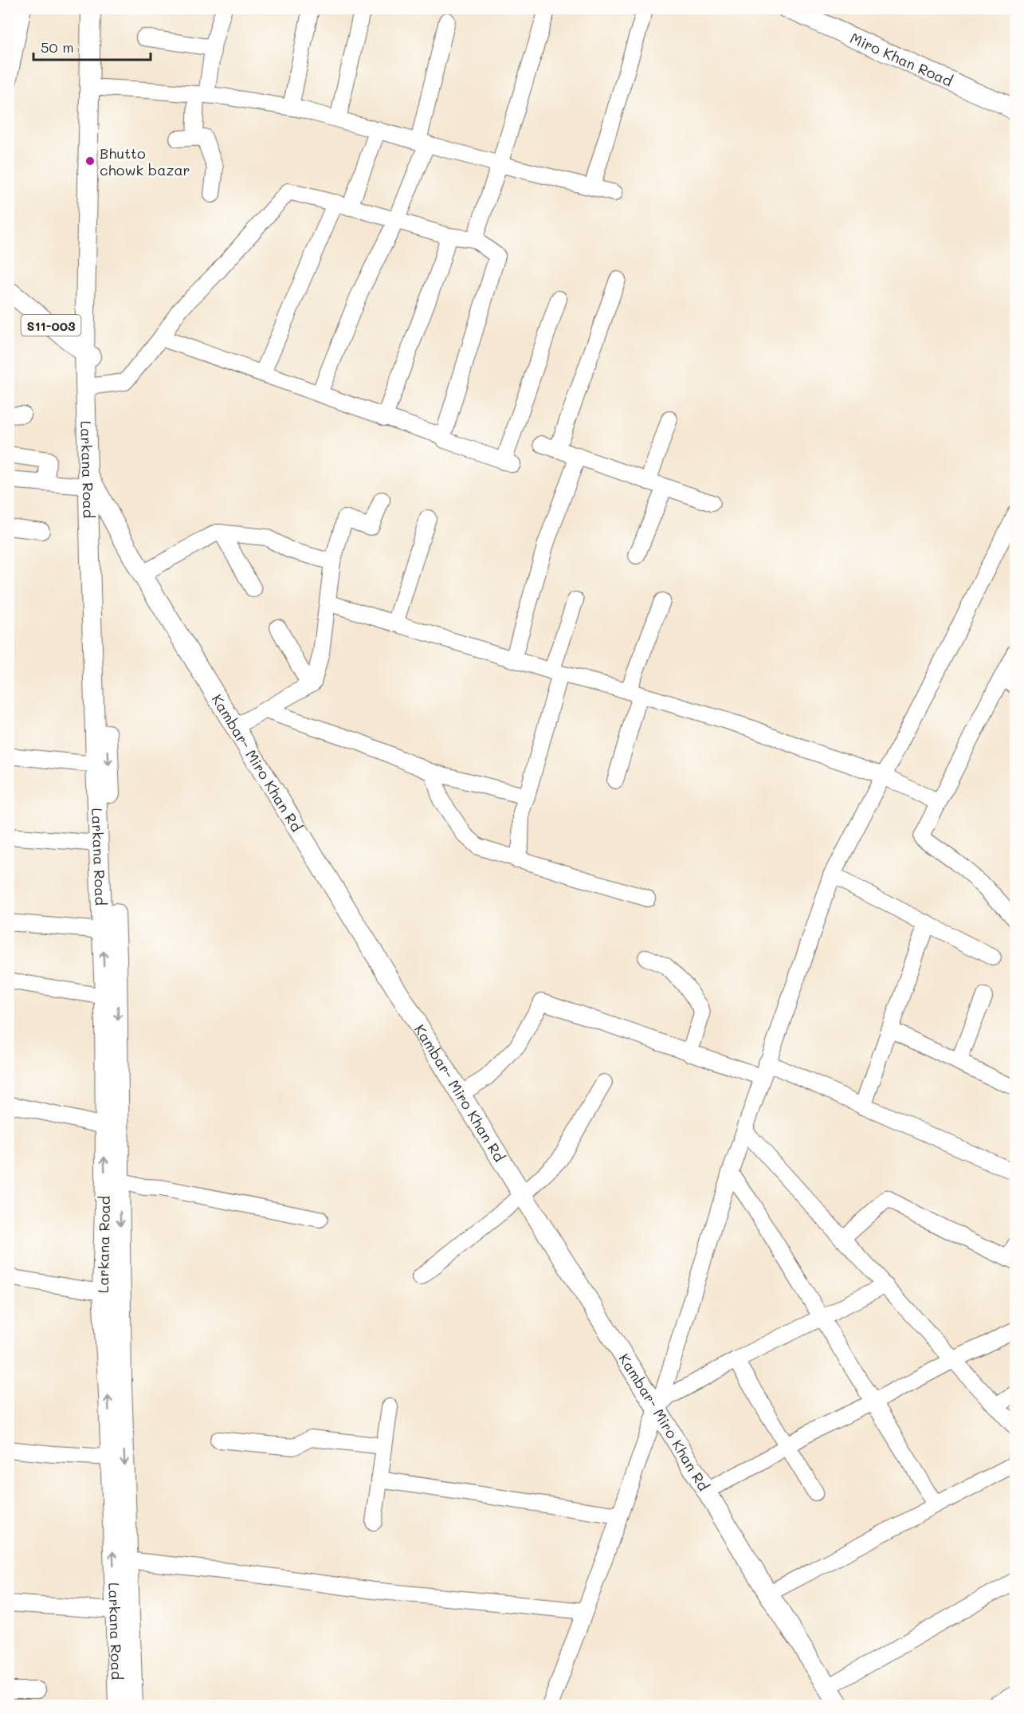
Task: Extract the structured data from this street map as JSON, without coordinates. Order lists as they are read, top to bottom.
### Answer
{
  "streets": {
    "main road": [
      "Miro Khan Road",
      "S11-003",
      "Larkana Road",
      "Kambar- Miro Khan Rd"
    ]
  },
  "crossings": [
    ["S11-003", "Larkana Road"],
    ["Larkana Road", "Kambar- Miro Khan Rd"]
  ],
  "places": ["Bhutto chowk bazar"],
  "scale_bar": "50 m"
}
